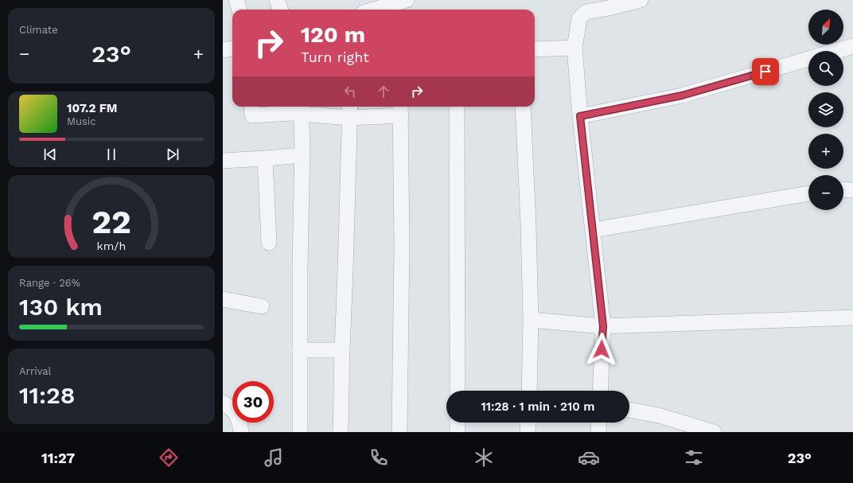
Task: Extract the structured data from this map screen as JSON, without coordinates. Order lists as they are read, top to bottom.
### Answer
{
  "north": "top right",
  "page": {
    "tile": [
      "Climate",
      ["Range · 26%", "130 km"],
      ["Arrival", "11:28"]
    ],
    "map_buttons": ["+", "−"],
    "turn": ["120 m", "Turn right"],
    "heat": ["−", "23°", "+"],
    "song": ["107.2 FM", "Music"],
    "limit": "30",
    "trip": "11:28 · 1 min · 210 m",
    "tabs": ["11:27", "23°"],
    "gauge": ["22", "km/h"]
  }
}
